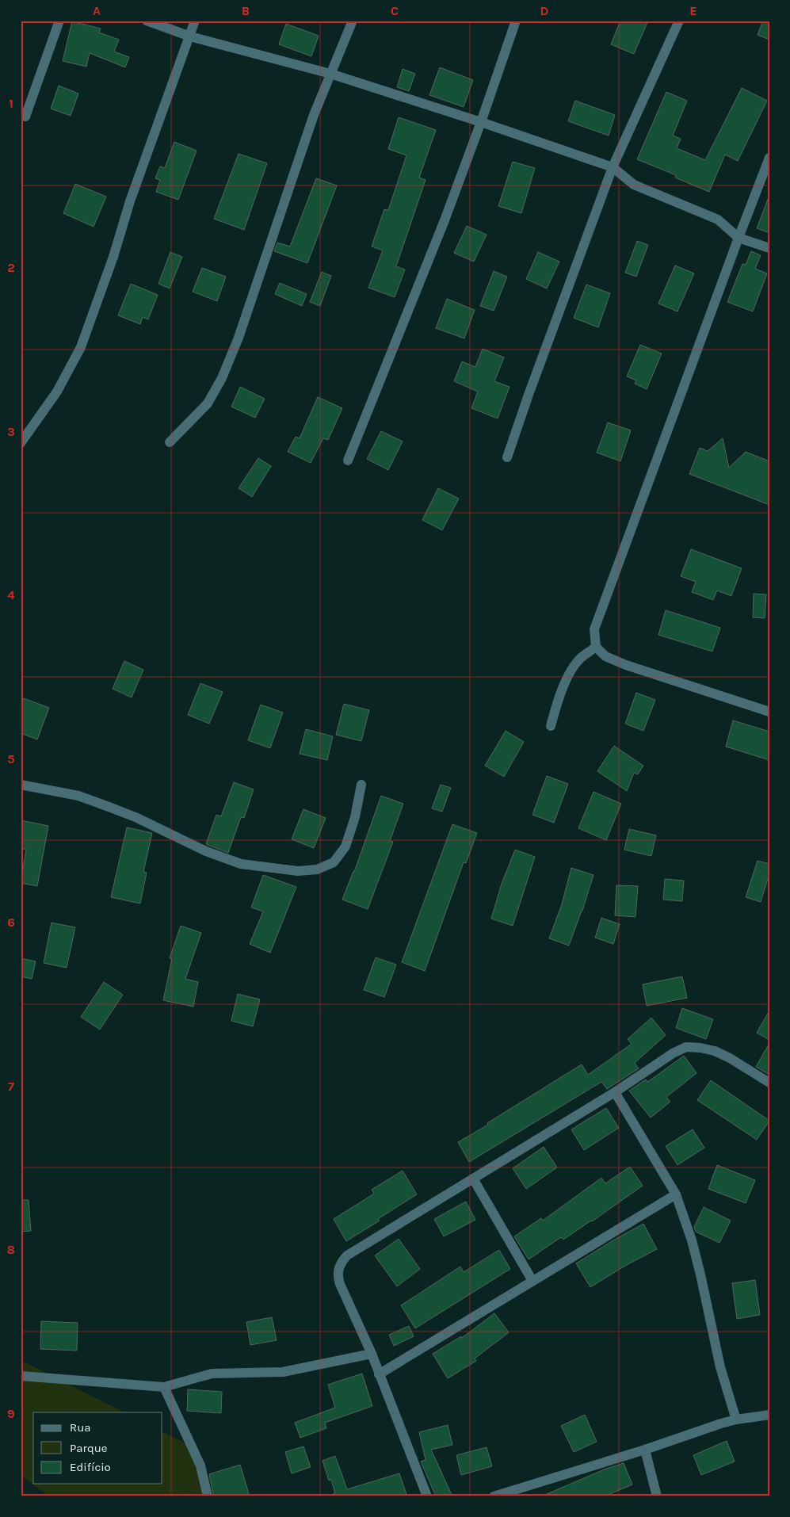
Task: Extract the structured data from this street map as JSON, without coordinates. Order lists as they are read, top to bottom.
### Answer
{
  "legend": ["Rua", "Parque", "Edifício"],
  "grid": {
    "columns": [
      "A",
      "B",
      "C",
      "D",
      "E"
    ],
    "rows": [
      "1",
      "2",
      "3",
      "4",
      "5",
      "6",
      "7",
      "8",
      "9"
    ]
  }
}
